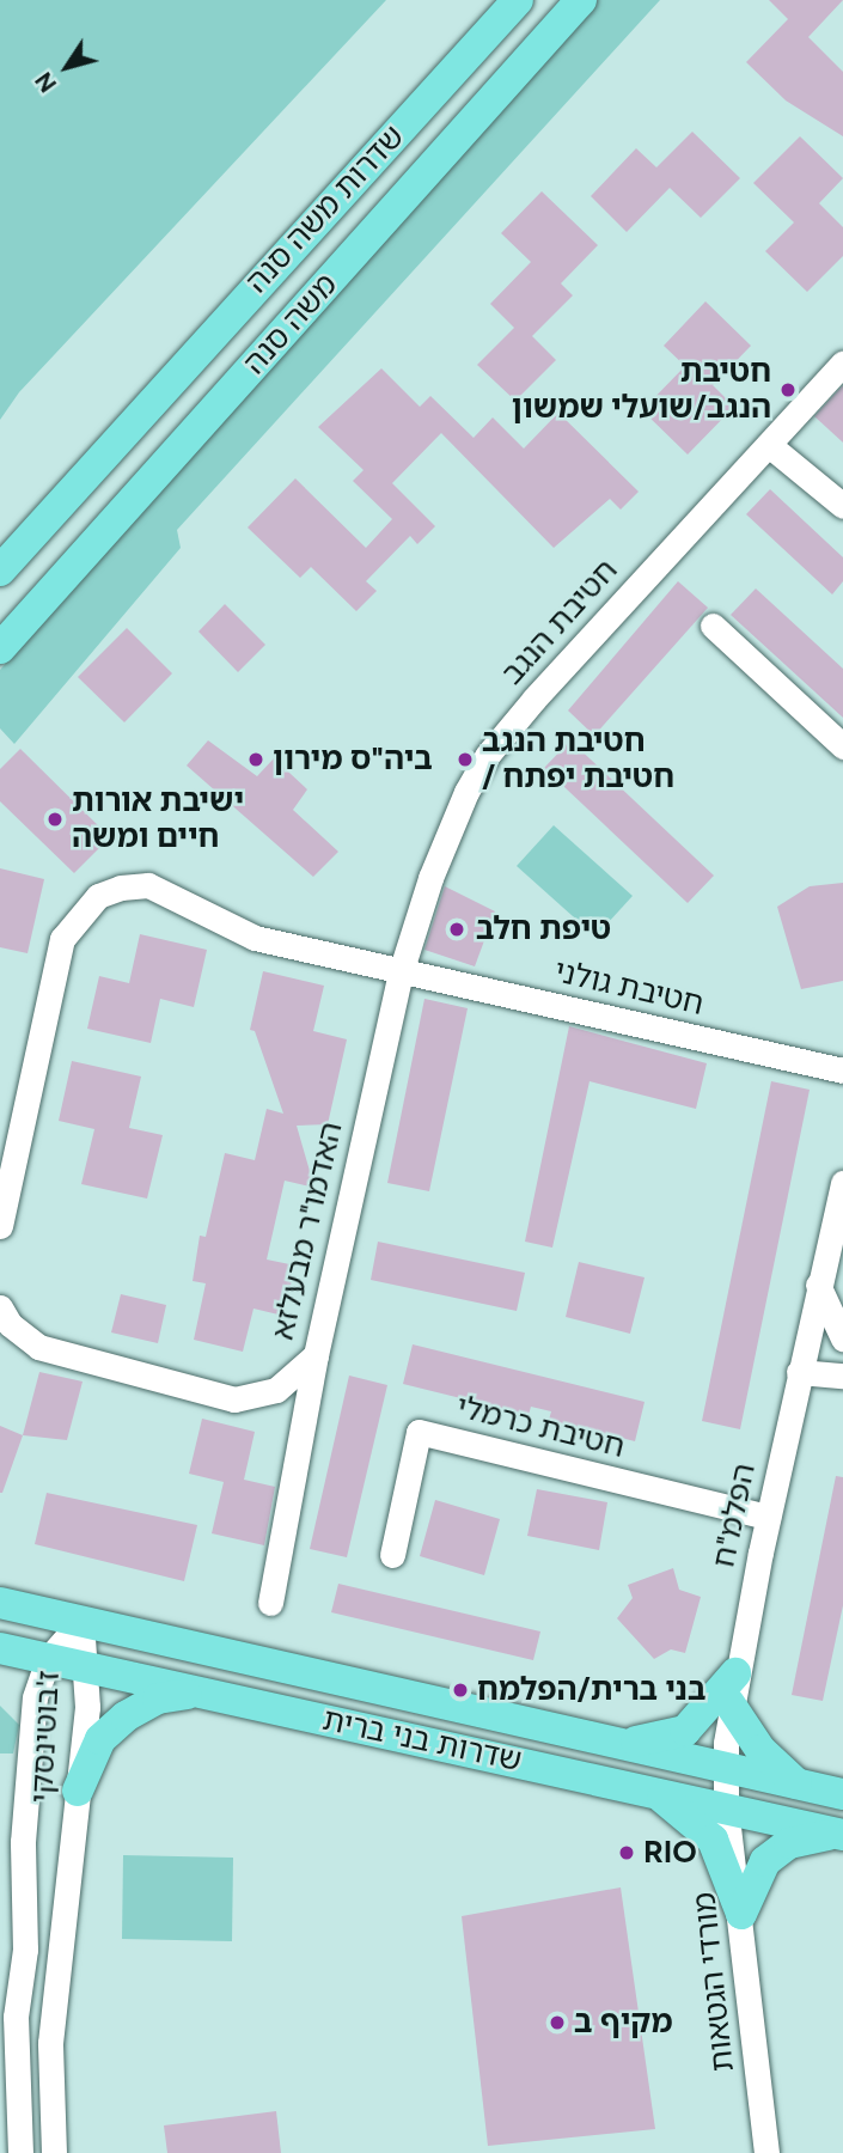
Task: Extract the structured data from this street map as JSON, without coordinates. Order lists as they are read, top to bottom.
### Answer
{
  "streets": {
    "main road": ["שדרות משה סנה", "משה סנה", "שדרות בני ברית"],
    "street": [
      "חטיבת הנגב",
      "חטיבת גולני",
      "האדמו\"ר מבעלזא",
      "חטיבת כרמלי",
      "הפלמ\"ח",
      "ז'בוטינסקי",
      "מורדי הגטאות"
    ]
  },
  "crossings": [
    ["חטיבת הנגב", "חטיבת גולני"],
    ["חטיבת הנגב", "האדמו\"ר מבעלזא"],
    ["חטיבת גולני", "האדמו\"ר מבעלזא"],
    ["חטיבת כרמלי", "הפלמ\"ח"],
    ["הפלמ\"ח", "שדרות בני ברית"],
    ["הפלמ\"ח", "מורדי הגטאות"],
    ["ז'בוטינסקי", "שדרות בני ברית"],
    ["שדרות בני ברית", "מורדי הגטאות"]
  ],
  "places": [
    "חטיבת הנגב/שועלי שמשון",
    "ביה\"ס מירון",
    "חטיבת הנגב / חטיבת יפתח",
    "ישיבת אורות חיים ומשה",
    "טיפת חלב",
    "בני ברית/הפלמח",
    "RIO",
    "מקיף ב"
  ],
  "north": "bottom left"
}
